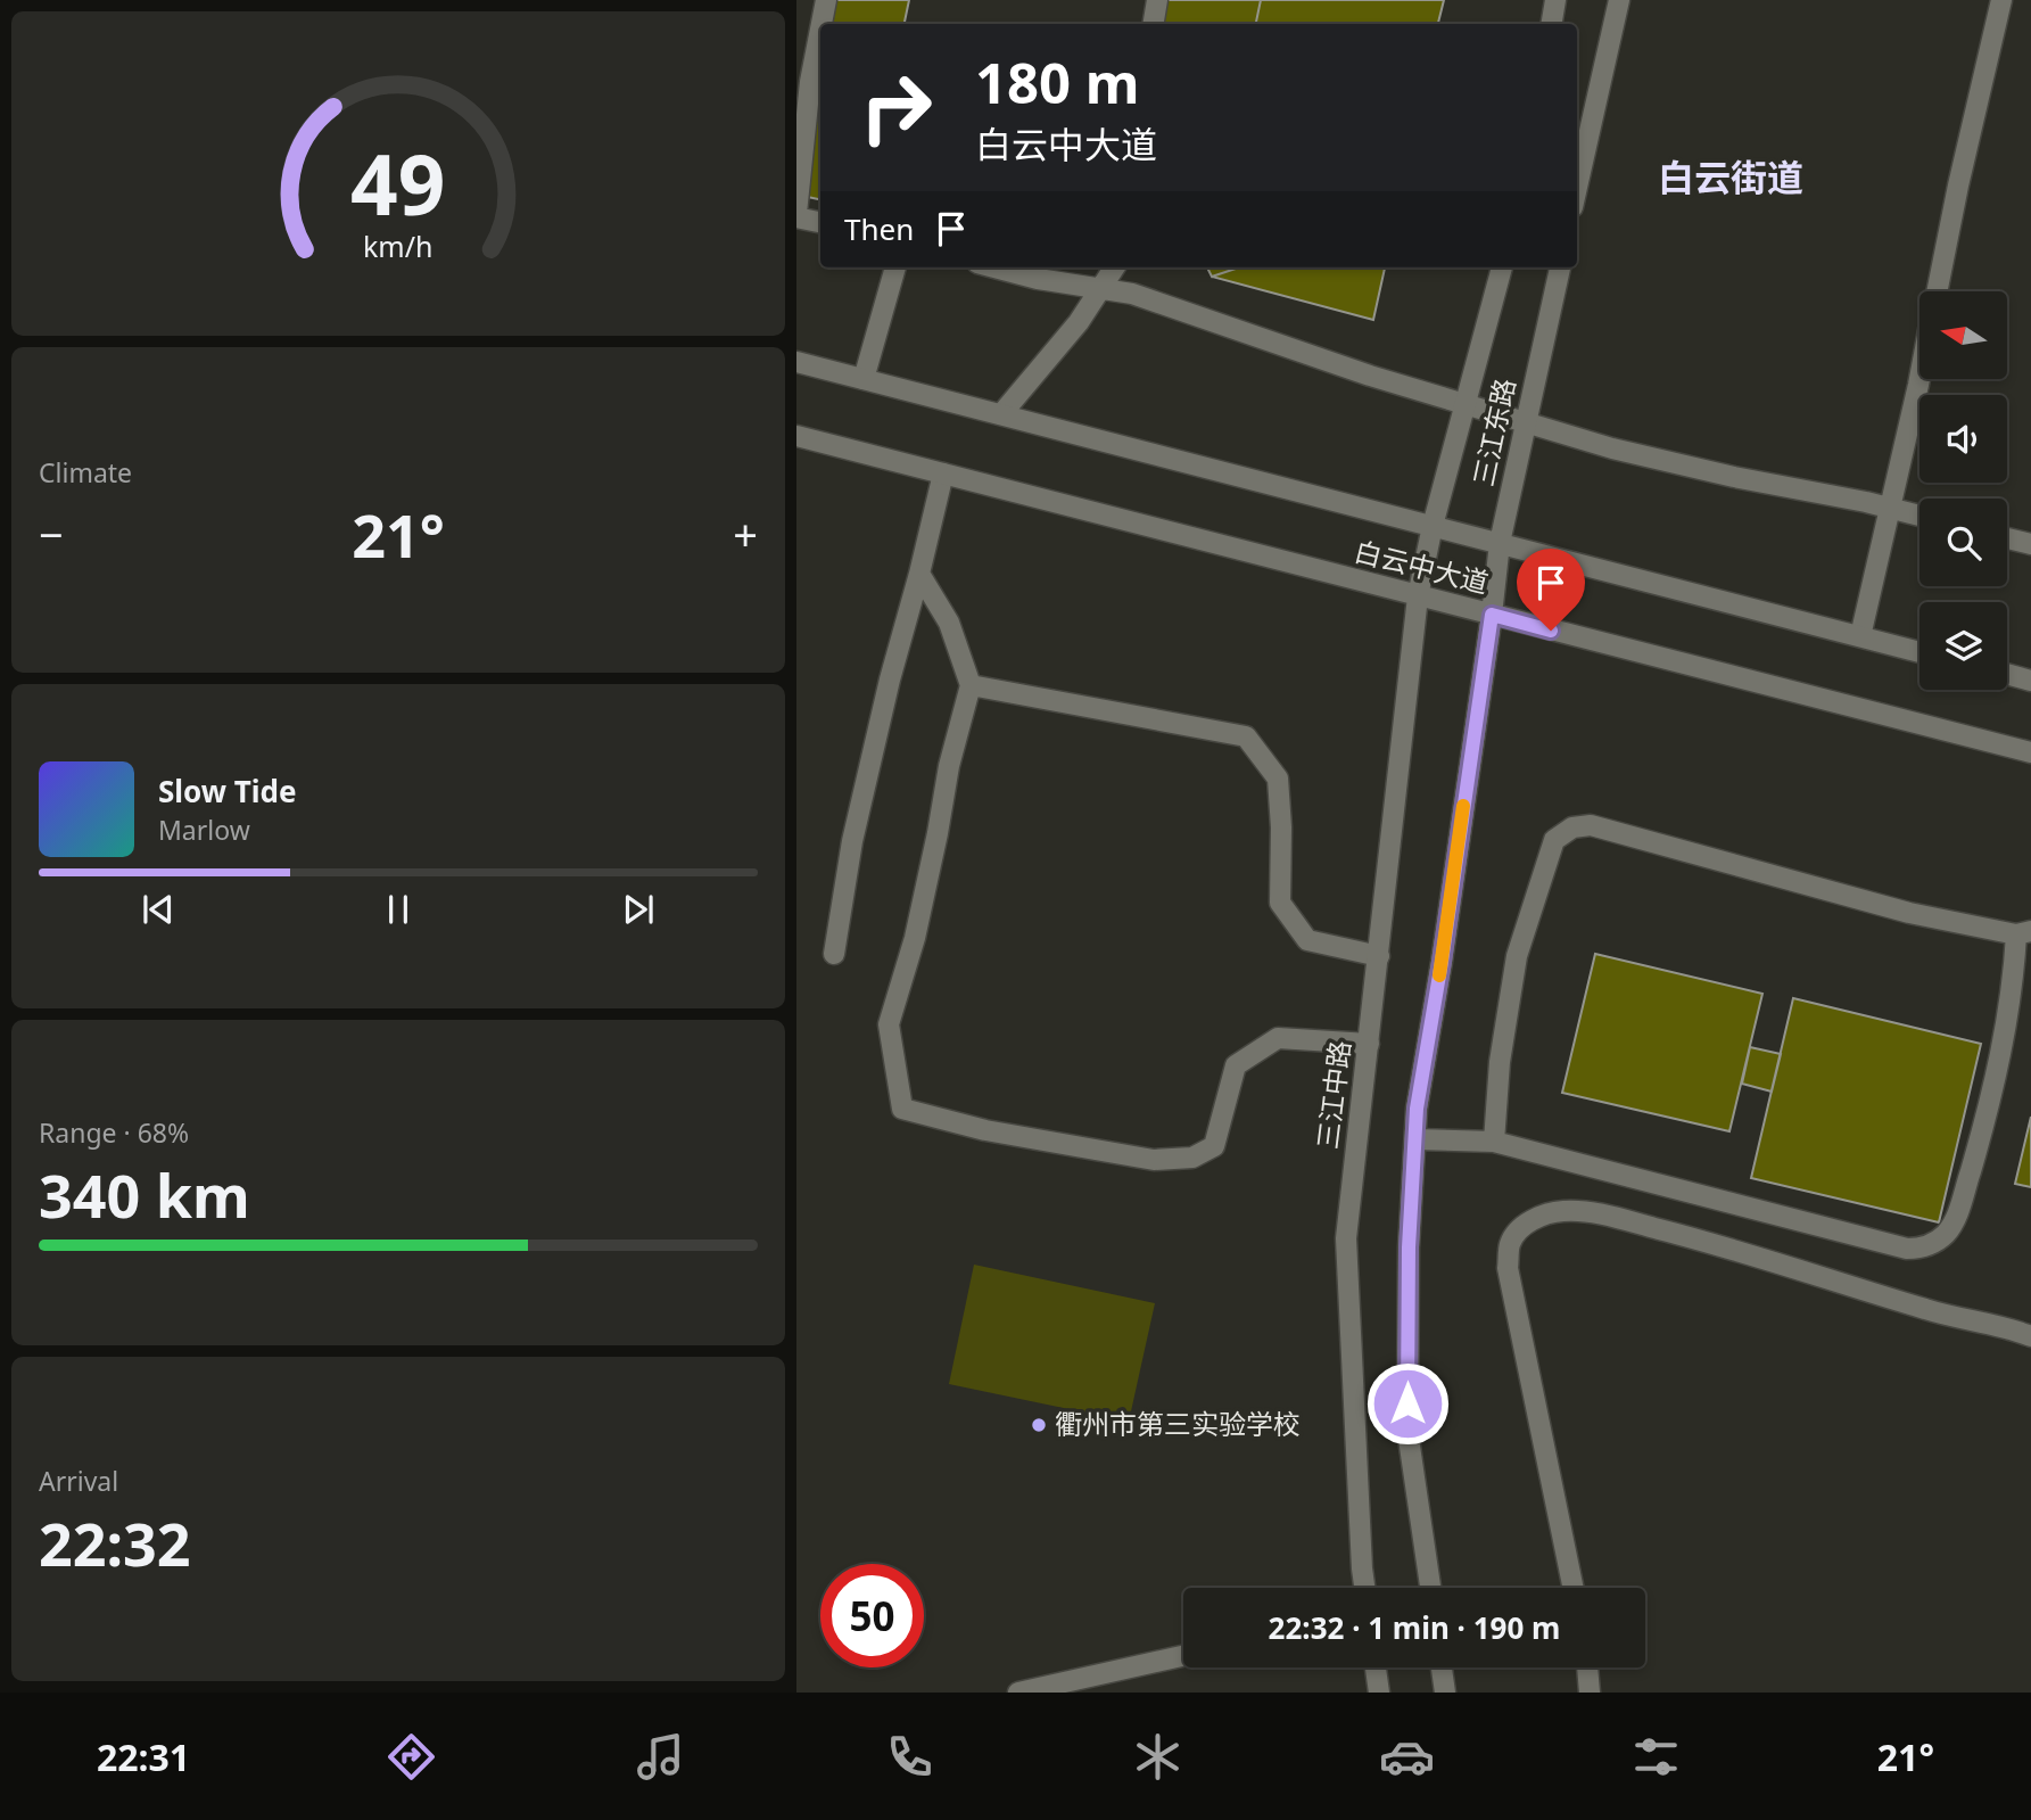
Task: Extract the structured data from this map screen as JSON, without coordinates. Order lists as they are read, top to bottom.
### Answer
{
  "streets": {
    "street": ["三江东路", "白云中大道", "三江中路"]
  },
  "crossings": [
    ["三江东路", "白云中大道"],
    ["三江东路", "三江中路"],
    ["白云中大道", "三江中路"]
  ],
  "districts": ["白云街道"],
  "places": ["衢州市第三实验学校"],
  "north": "left",
  "page": {
    "turn": ["180 m", "白云中大道"],
    "then": "Then",
    "tile": [
      "Climate",
      ["Range · 68%", "340 km"],
      ["Arrival", "22:32"]
    ],
    "heat": ["−", "21°", "+"],
    "song": ["Slow Tide", "Marlow"],
    "limit": "50",
    "trip": "22:32 · 1 min · 190 m",
    "tabs": ["22:31", "21°"],
    "gauge": ["49", "km/h"]
  }
}
